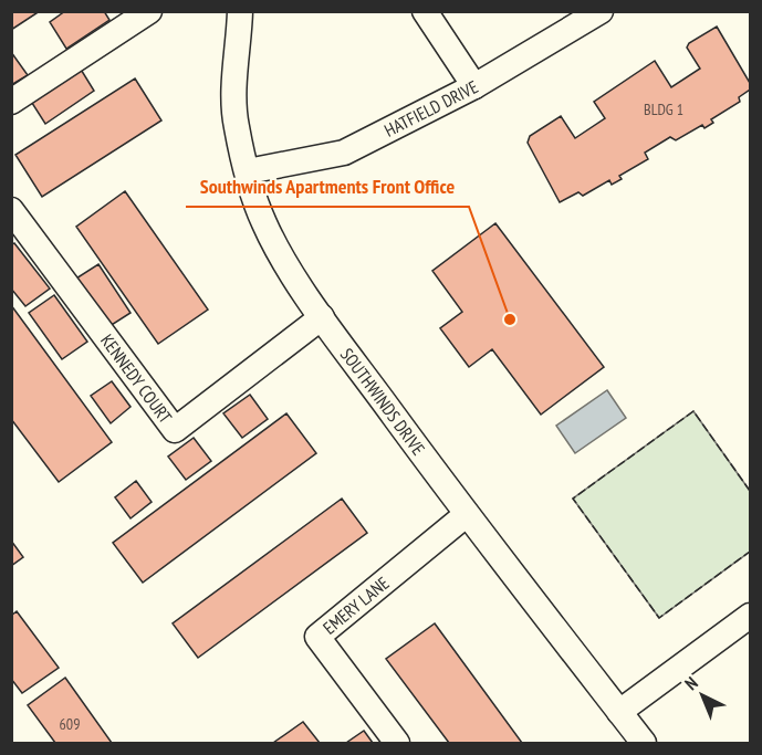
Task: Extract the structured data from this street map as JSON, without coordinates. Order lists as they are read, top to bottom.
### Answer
{
  "streets": {
    "street": [
      "HATFIELD DRIVE",
      "KENNEDY COURT",
      "SOUTHWINDS DRIVE",
      "EMERY LANE"
    ]
  },
  "crossings": [
    ["HATFIELD DRIVE", "SOUTHWINDS DRIVE"],
    ["KENNEDY COURT", "SOUTHWINDS DRIVE"],
    ["SOUTHWINDS DRIVE", "EMERY LANE"]
  ],
  "places": ["Southwinds Apartments Front Office"],
  "house_numbers": ["BLDG 1", "609"],
  "north": "top left"
}
